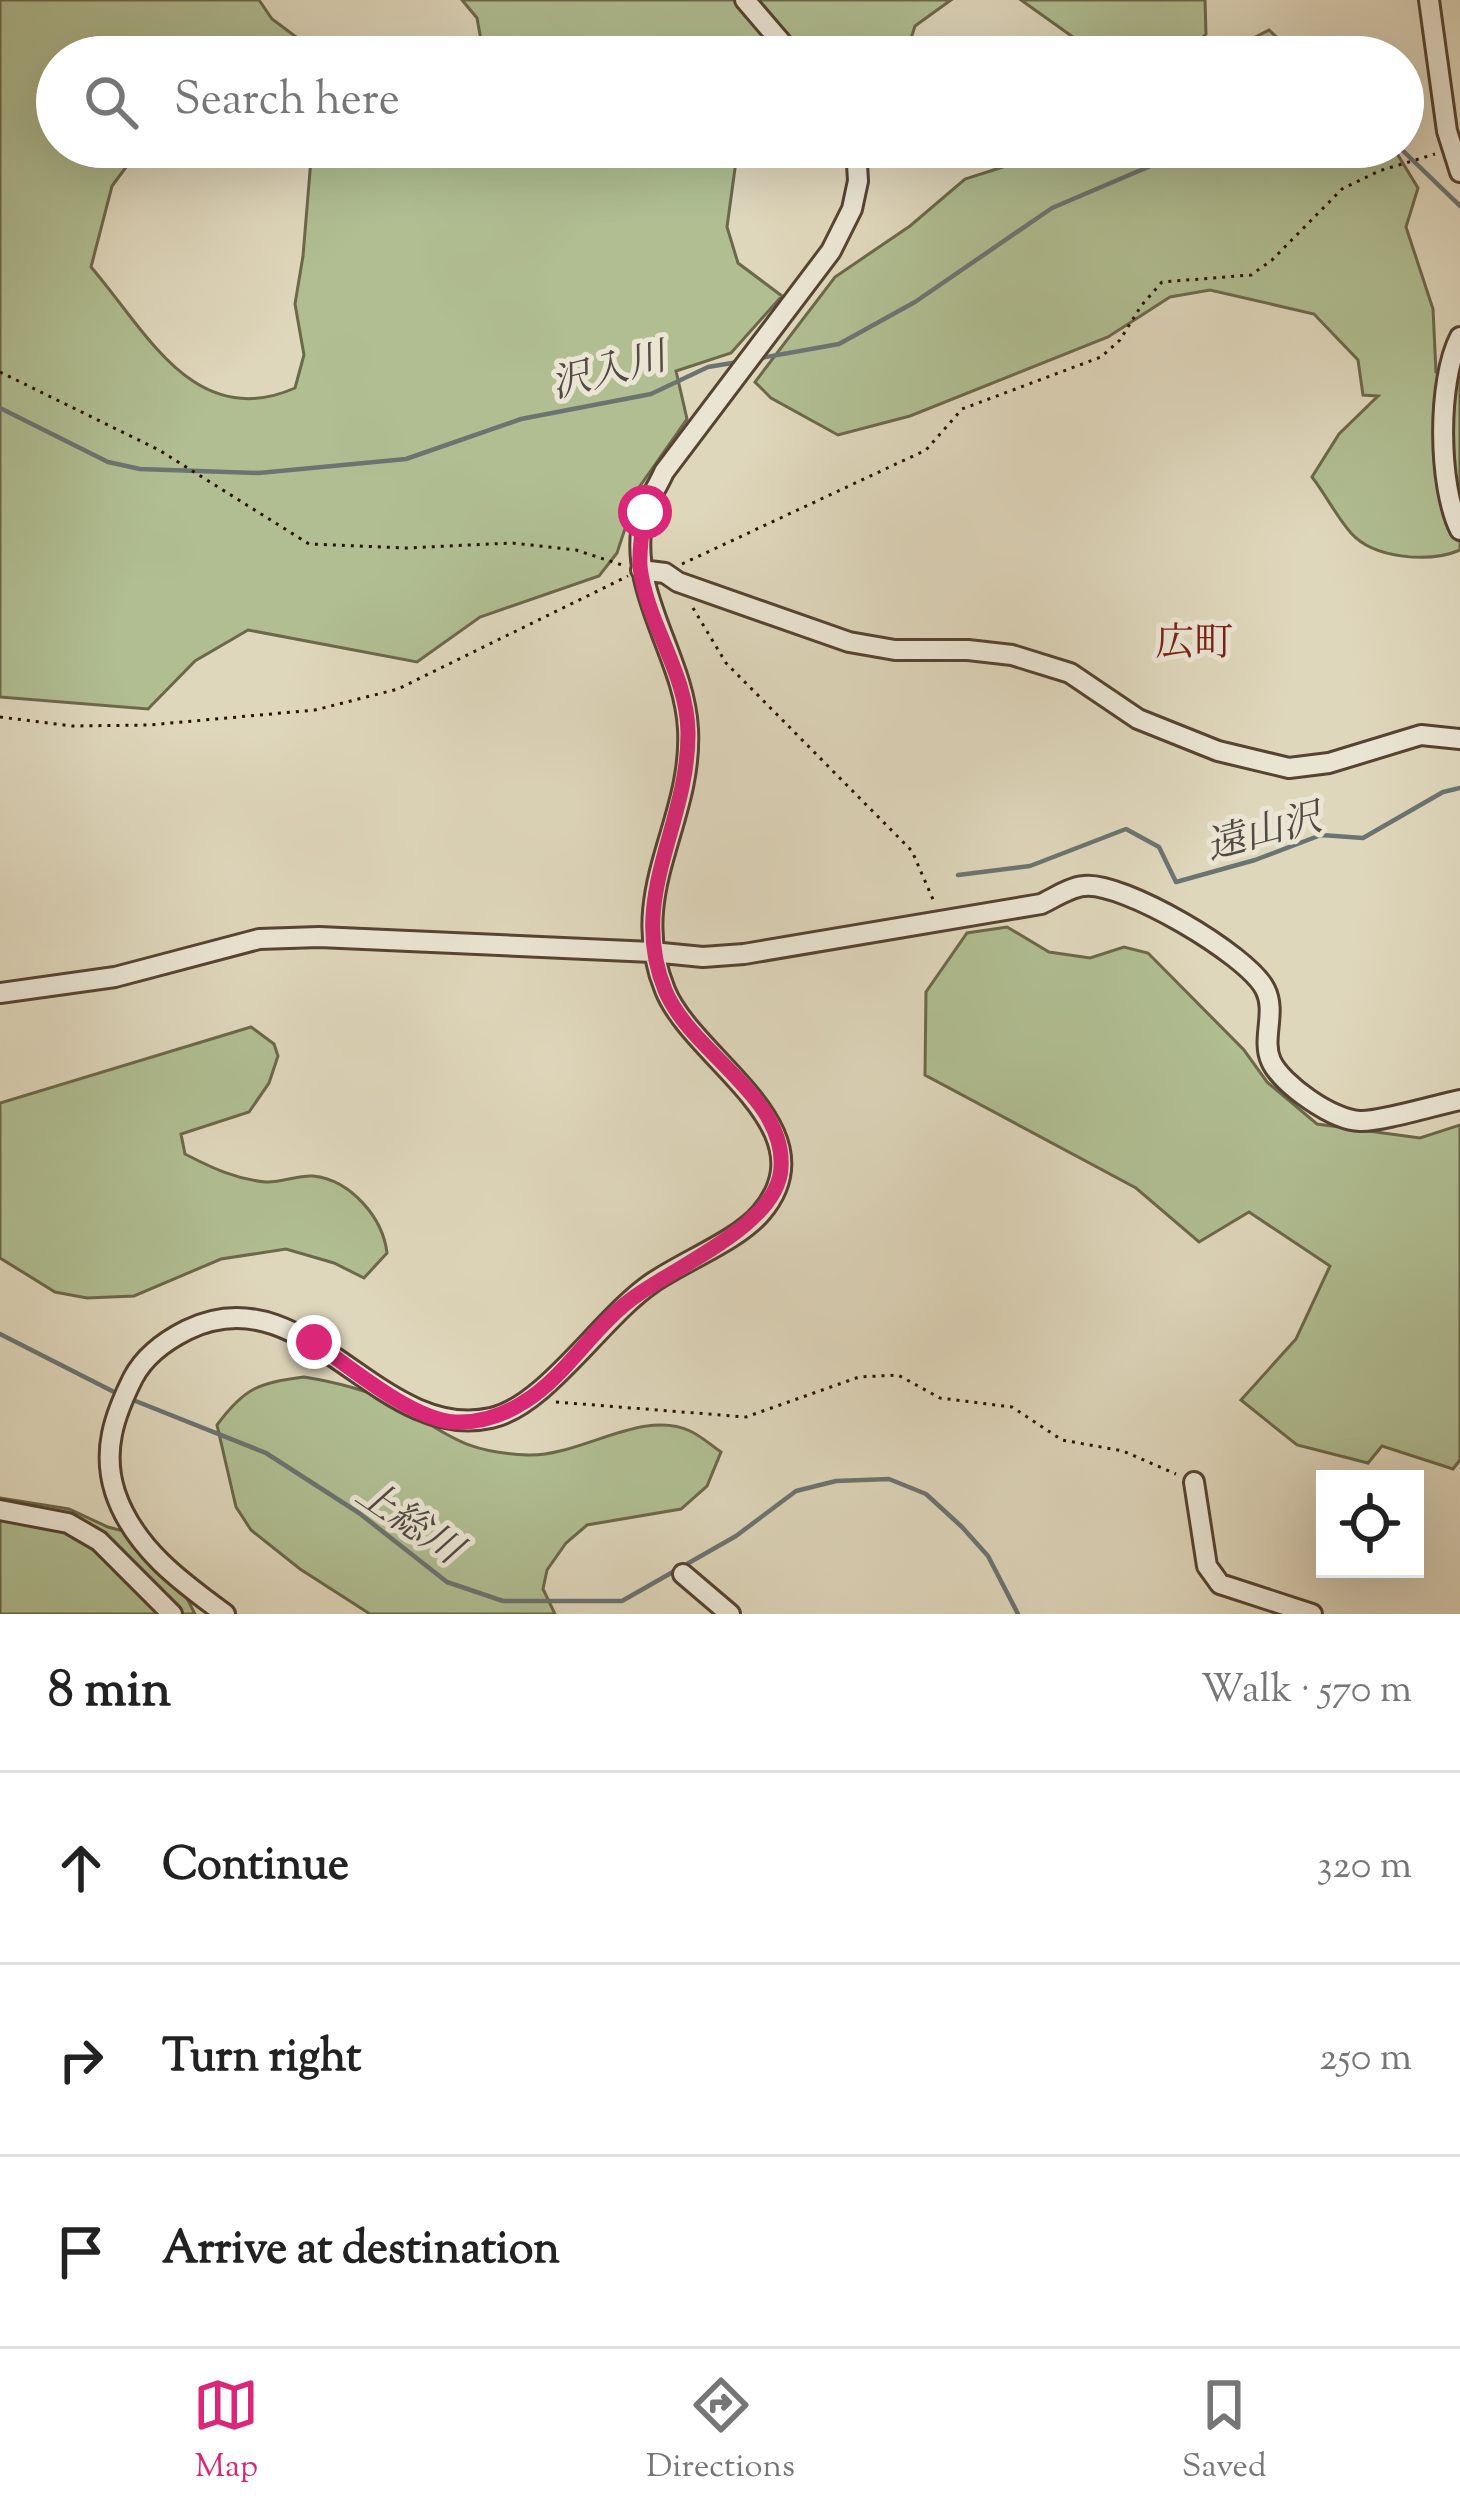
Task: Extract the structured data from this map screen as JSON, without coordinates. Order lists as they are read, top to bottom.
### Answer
{
  "districts": ["広町"],
  "water": ["沢入川", "遠山沢", "上総川"],
  "page": {
    "search": "Search here",
    "heading": ["8 min", "Walk · 570 m"],
    "list": [
      ["Continue", "320 m"],
      ["Turn right", "250 m"],
      "Arrive at destination"
    ],
    "nav": ["Map", "Directions", "Saved"]
  }
}
